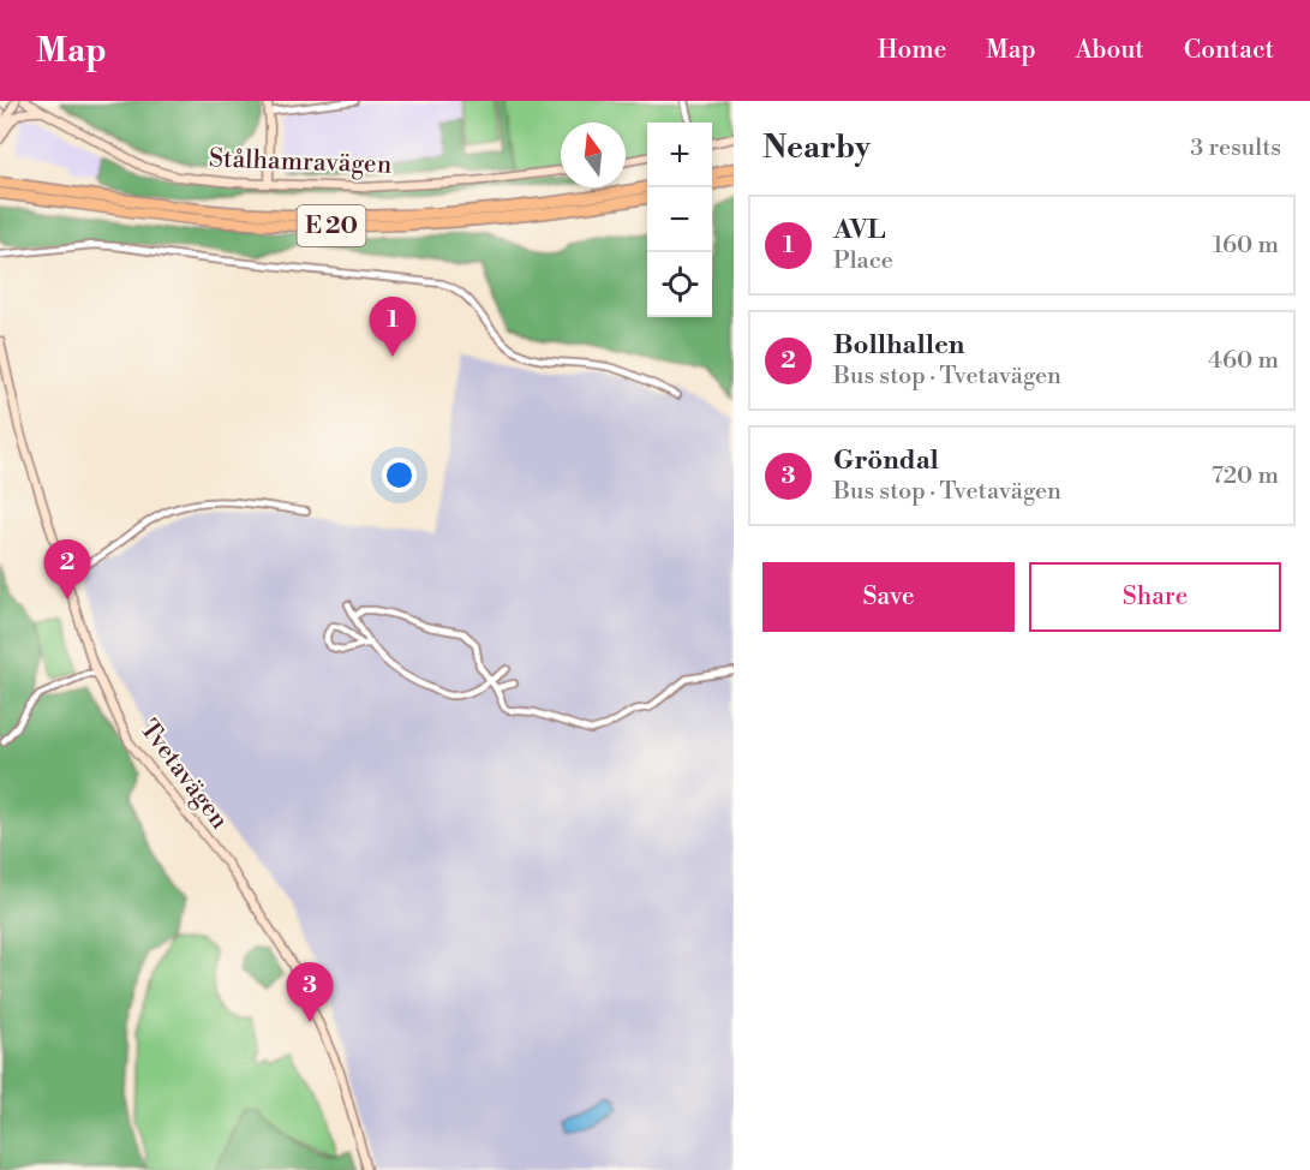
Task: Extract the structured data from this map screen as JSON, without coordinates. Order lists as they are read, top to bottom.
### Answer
{
  "streets": {
    "highway": ["E 20"],
    "main road": ["Stålhamravägen", "Tvetavägen"]
  },
  "north": "top",
  "page": {
    "header": "Map",
    "nav": [
      "Home",
      "Map",
      "About",
      "Contact"
    ],
    "heading": ["Nearby", "3 results"],
    "map_buttons": ["+", "−"],
    "list": [
      {
        "mark": "1",
        "name": "AVL",
        "note": "Place",
        "value": "160 m"
      },
      {
        "mark": "2",
        "name": "Bollhallen",
        "note": "Bus stop · Tvetavägen",
        "value": "460 m"
      },
      {
        "mark": "3",
        "name": "Gröndal",
        "note": "Bus stop · Tvetavägen",
        "value": "720 m"
      }
    ],
    "pins": ["1", "2", "3"],
    "buttons": ["Save", "Share"]
  }
}
